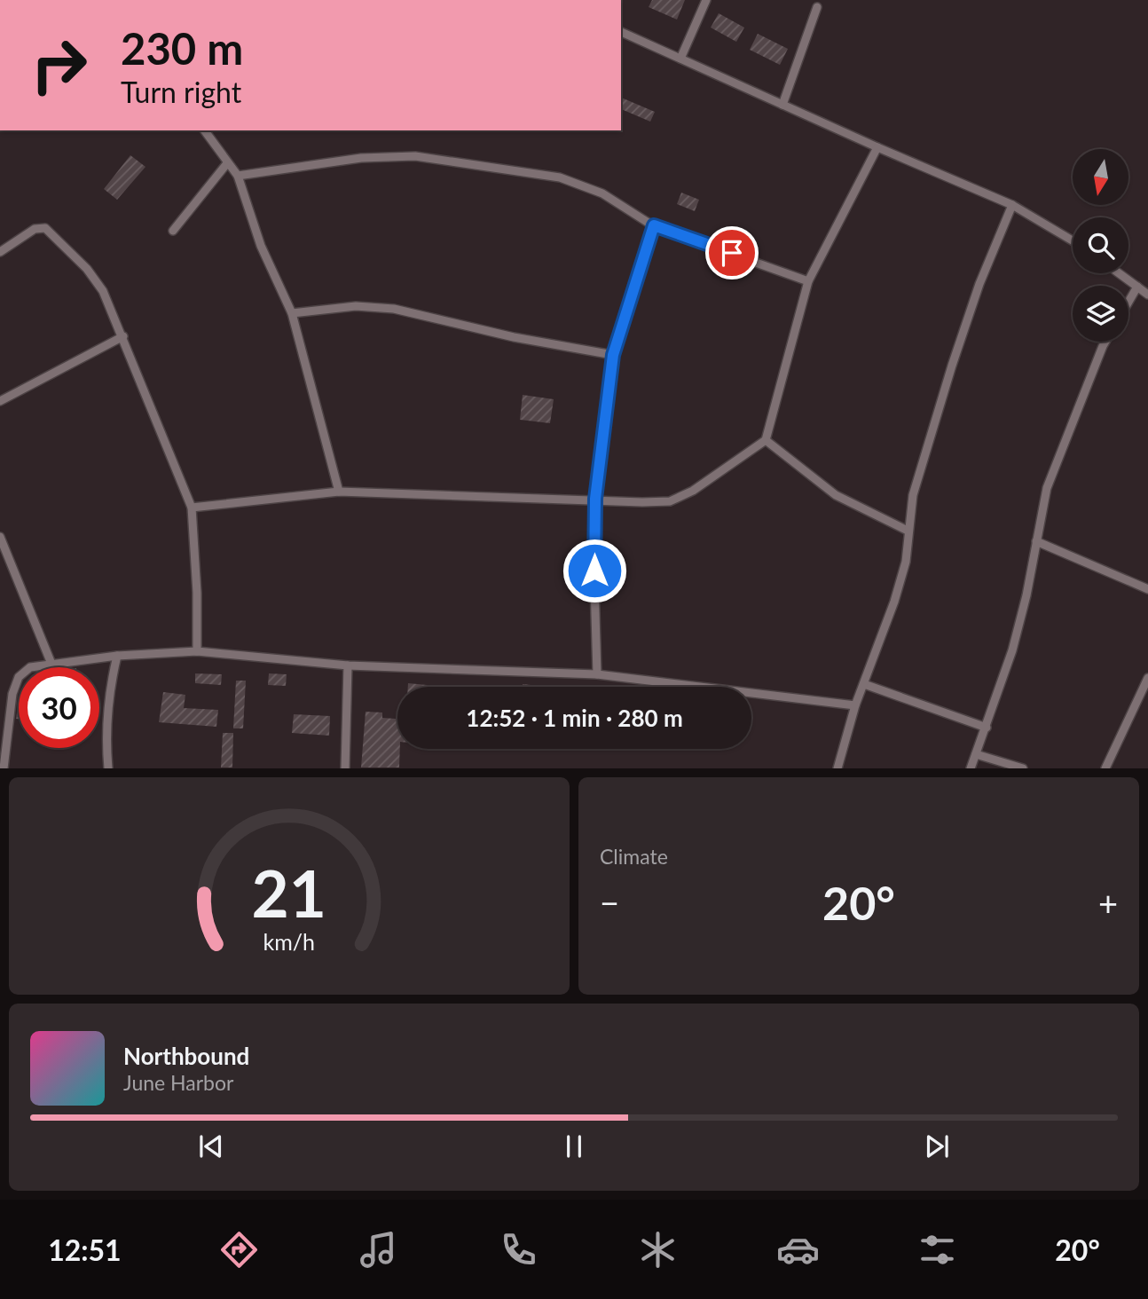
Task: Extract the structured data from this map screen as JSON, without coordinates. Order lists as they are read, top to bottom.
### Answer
{
  "north": "bottom",
  "page": {
    "turn": ["230 m", "Turn right"],
    "limit": "30",
    "trip": "12:52 · 1 min · 280 m",
    "tile": "Climate",
    "heat": ["−", "20°", "+"],
    "song": ["Northbound", "June Harbor"],
    "tabs": ["12:51", "20°"],
    "gauge": ["21", "km/h"]
  }
}
